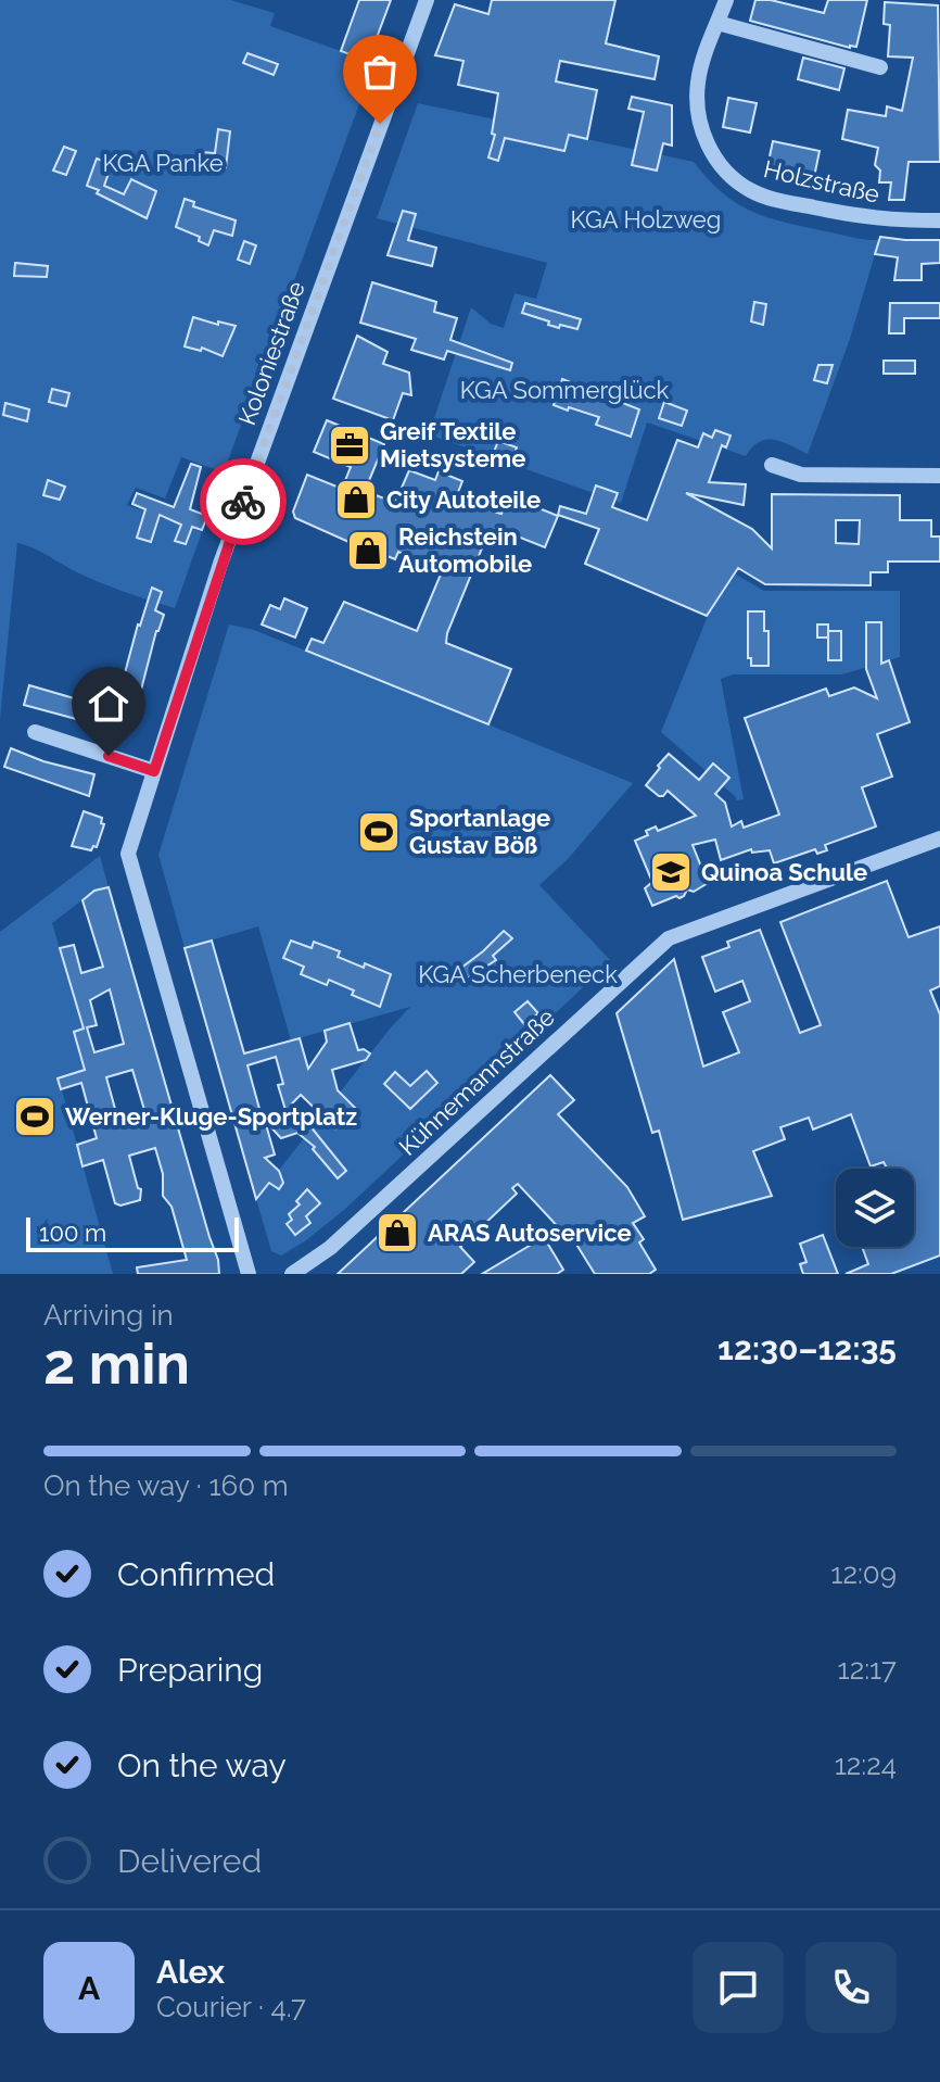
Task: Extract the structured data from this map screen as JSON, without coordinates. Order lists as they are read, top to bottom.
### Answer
{
  "streets": {
    "street": ["Holzstraße", "Koloniestraße", "Kühnemannstraße"]
  },
  "parks": [
    "KGA Panke",
    "KGA Holzweg",
    "KGA Sommerglück",
    "KGA Scherbeneck"
  ],
  "places": {
    "office": ["Greif Textile Mietsysteme"],
    "shop": ["City Autoteile", "Reichstein Automobile", "ARAS Autoservice"],
    "sports": ["Sportanlage Gustav Böß", "Werner-Kluge-Sportplatz"],
    "school or university": ["Quinoa Schule"]
  },
  "scale_bar": "100 m",
  "page": {
    "scale": "100 m",
    "heading": ["2 min", "Arriving in", "12:30–12:35"],
    "panel": ["Alex", "Courier · 4.7"],
    "bar": "On the way · 160 m",
    "list": [
      ["Confirmed", "12:09"],
      ["Preparing", "12:17"],
      ["On the way", "12:24"],
      "Delivered"
    ],
    "round": "A"
  }
}
